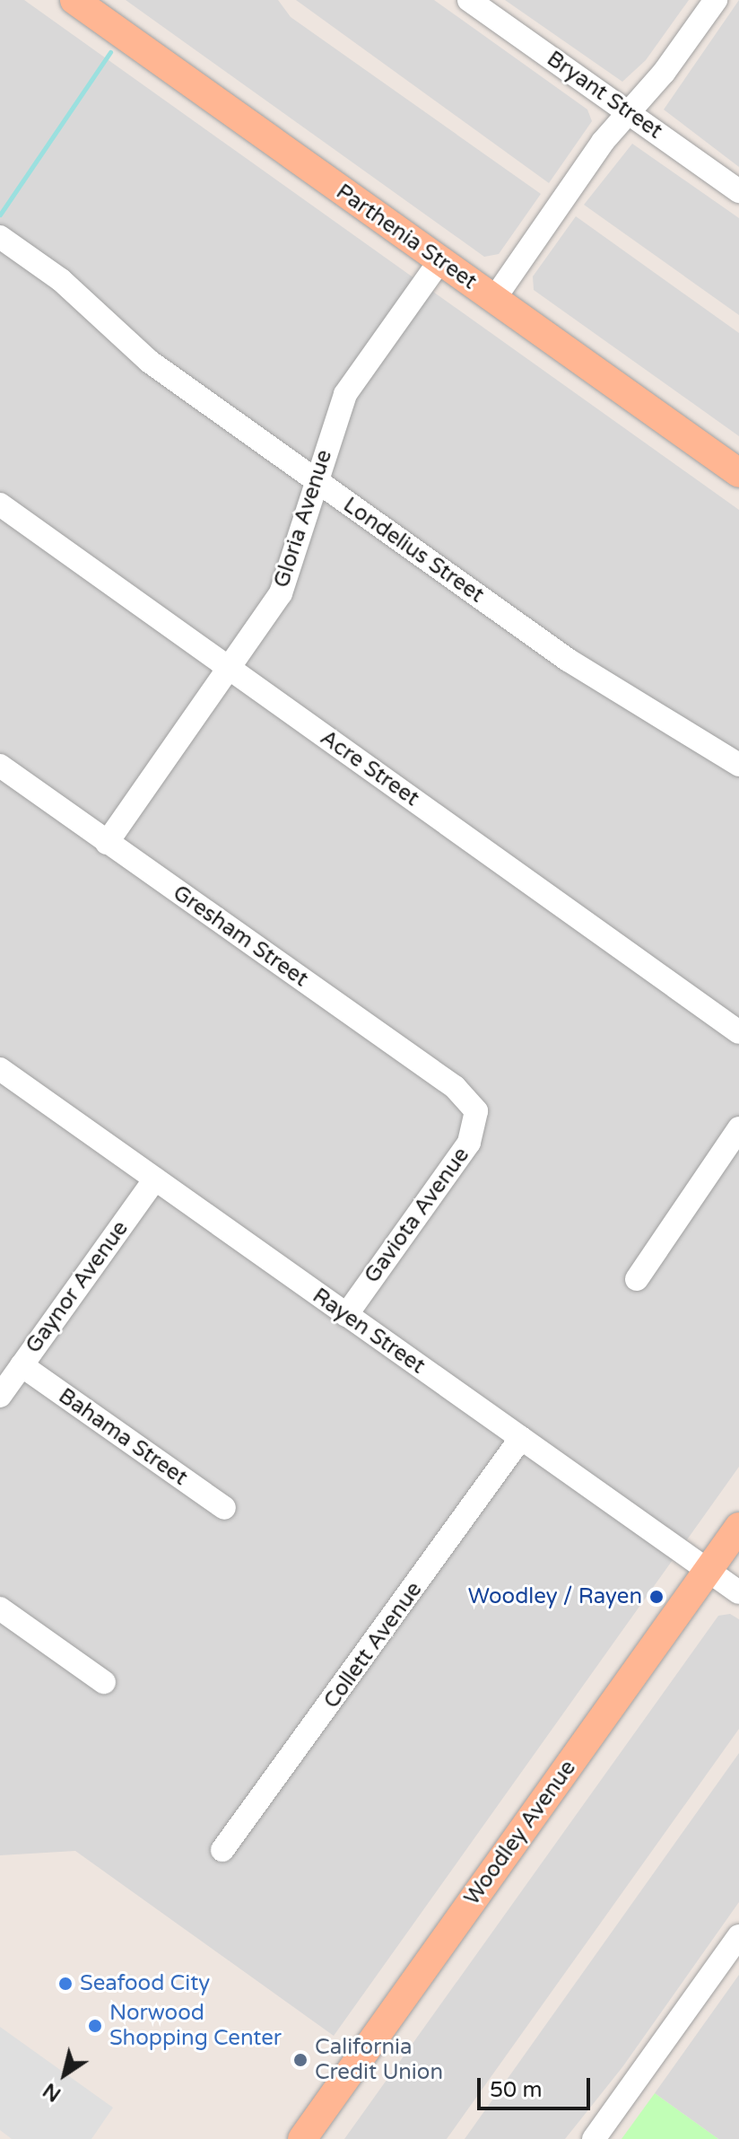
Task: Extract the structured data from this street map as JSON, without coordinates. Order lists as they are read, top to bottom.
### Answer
{
  "streets": {
    "main road": ["Parthenia Street", "Woodley Avenue"],
    "street": [
      "Bryant Street",
      "Gloria Avenue",
      "Londelius Street",
      "Acre Street",
      "Gresham Street",
      "Gaviota Avenue",
      "Gaynor Avenue",
      "Rayen Street",
      "Bahama Street",
      "Collett Avenue"
    ]
  },
  "crossings": [
    ["Parthenia Street", "Gloria Avenue"],
    ["Gloria Avenue", "Londelius Street"],
    ["Gloria Avenue", "Acre Street"],
    ["Gloria Avenue", "Gresham Street"],
    ["Gresham Street", "Gaviota Avenue"],
    ["Gaviota Avenue", "Rayen Street"],
    ["Gaynor Avenue", "Rayen Street"],
    ["Gaynor Avenue", "Bahama Street"],
    ["Rayen Street", "Collett Avenue"],
    ["Rayen Street", "Woodley Avenue"]
  ],
  "places": [
    "Woodley / Rayen",
    "Seafood City",
    "Norwood Shopping Center",
    "California Credit Union"
  ],
  "scale_bar": "50 m",
  "north": "bottom left"
}
